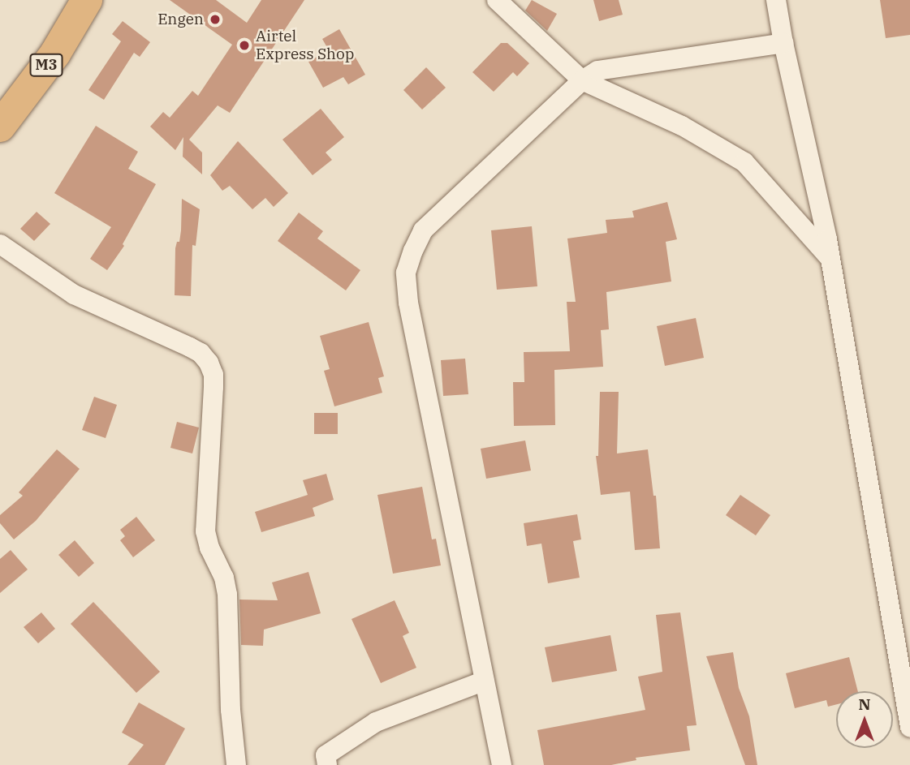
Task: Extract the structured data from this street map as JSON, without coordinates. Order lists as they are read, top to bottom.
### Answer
{
  "streets": {
    "highway": ["M3"]
  },
  "places": ["Engen", "Airtel Express Shop"],
  "north": "top"
}
